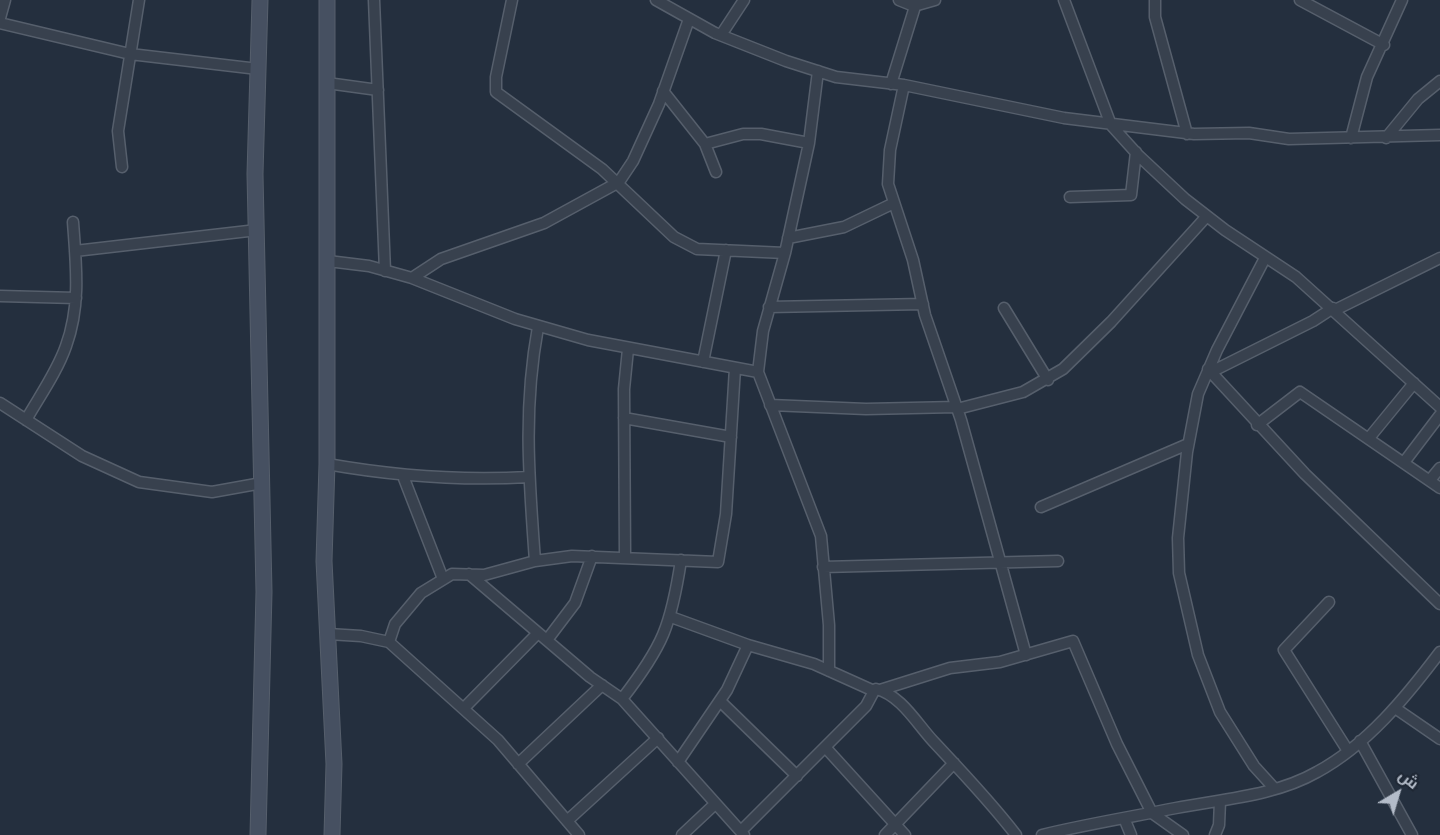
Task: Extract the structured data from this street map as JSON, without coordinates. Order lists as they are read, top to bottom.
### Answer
{
  "north": "top right"
}
